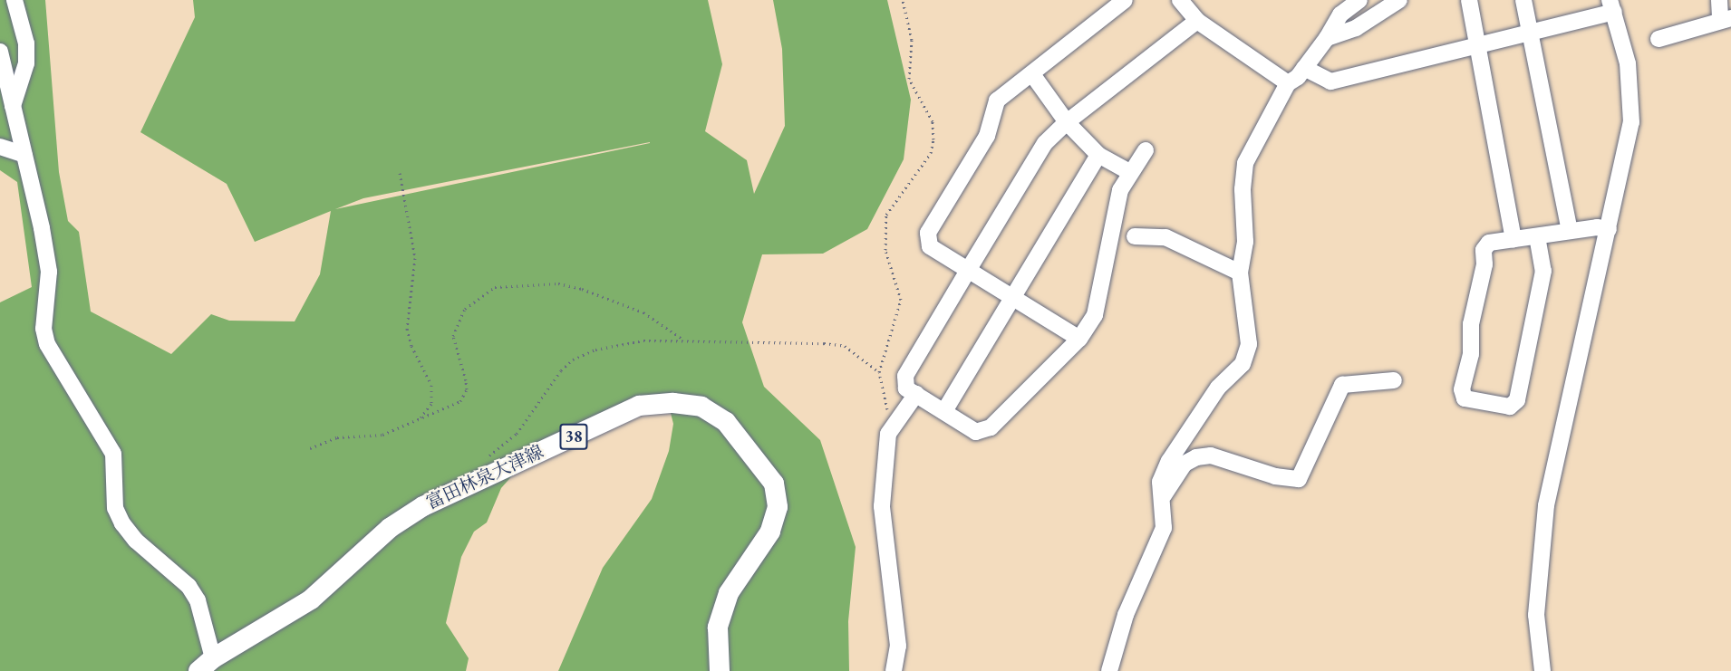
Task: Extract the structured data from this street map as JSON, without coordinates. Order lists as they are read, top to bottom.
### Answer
{
  "streets": {
    "main road": ["38", "富田林泉大津線"]
  }
}
